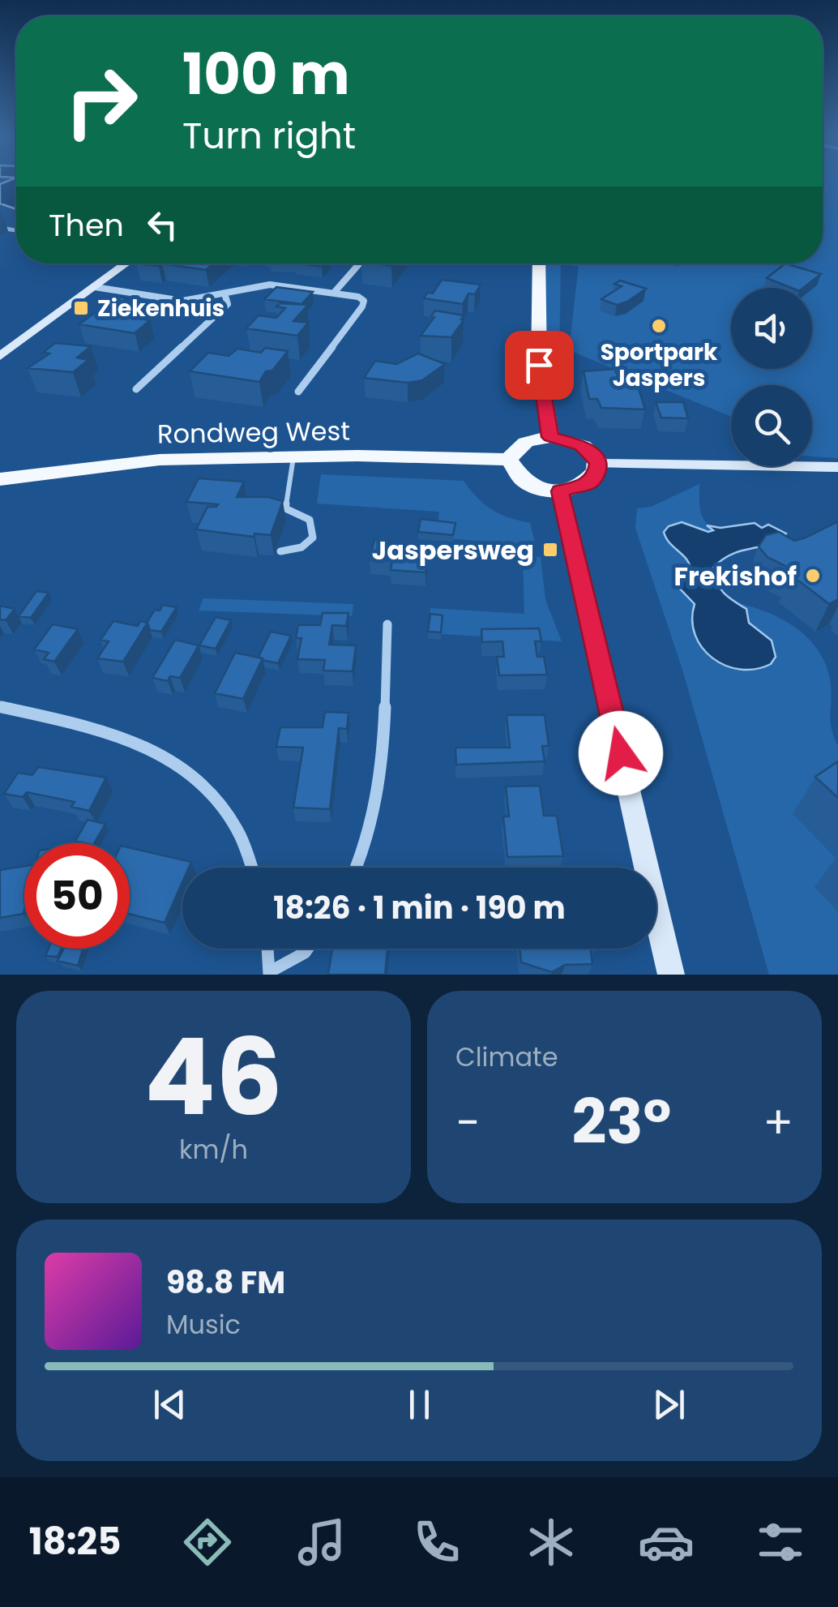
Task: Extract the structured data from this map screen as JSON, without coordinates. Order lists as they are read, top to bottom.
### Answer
{
  "streets": {
    "main road": ["Rondweg West"]
  },
  "places": {
    "transit": ["Ziekenhuis", "Jaspersweg"],
    "other": ["Sportpark Jaspers", "Frekishof"]
  },
  "page": {
    "turn": ["100 m", "Turn right"],
    "then": "Then",
    "limit": "50",
    "trip": "18:26 · 1 min · 190 m",
    "tile": [
      ["46", "km/h"],
      "Climate"
    ],
    "heat": ["−", "23°", "+"],
    "song": ["98.8 FM", "Music"],
    "tabs": "18:25"
  }
}
